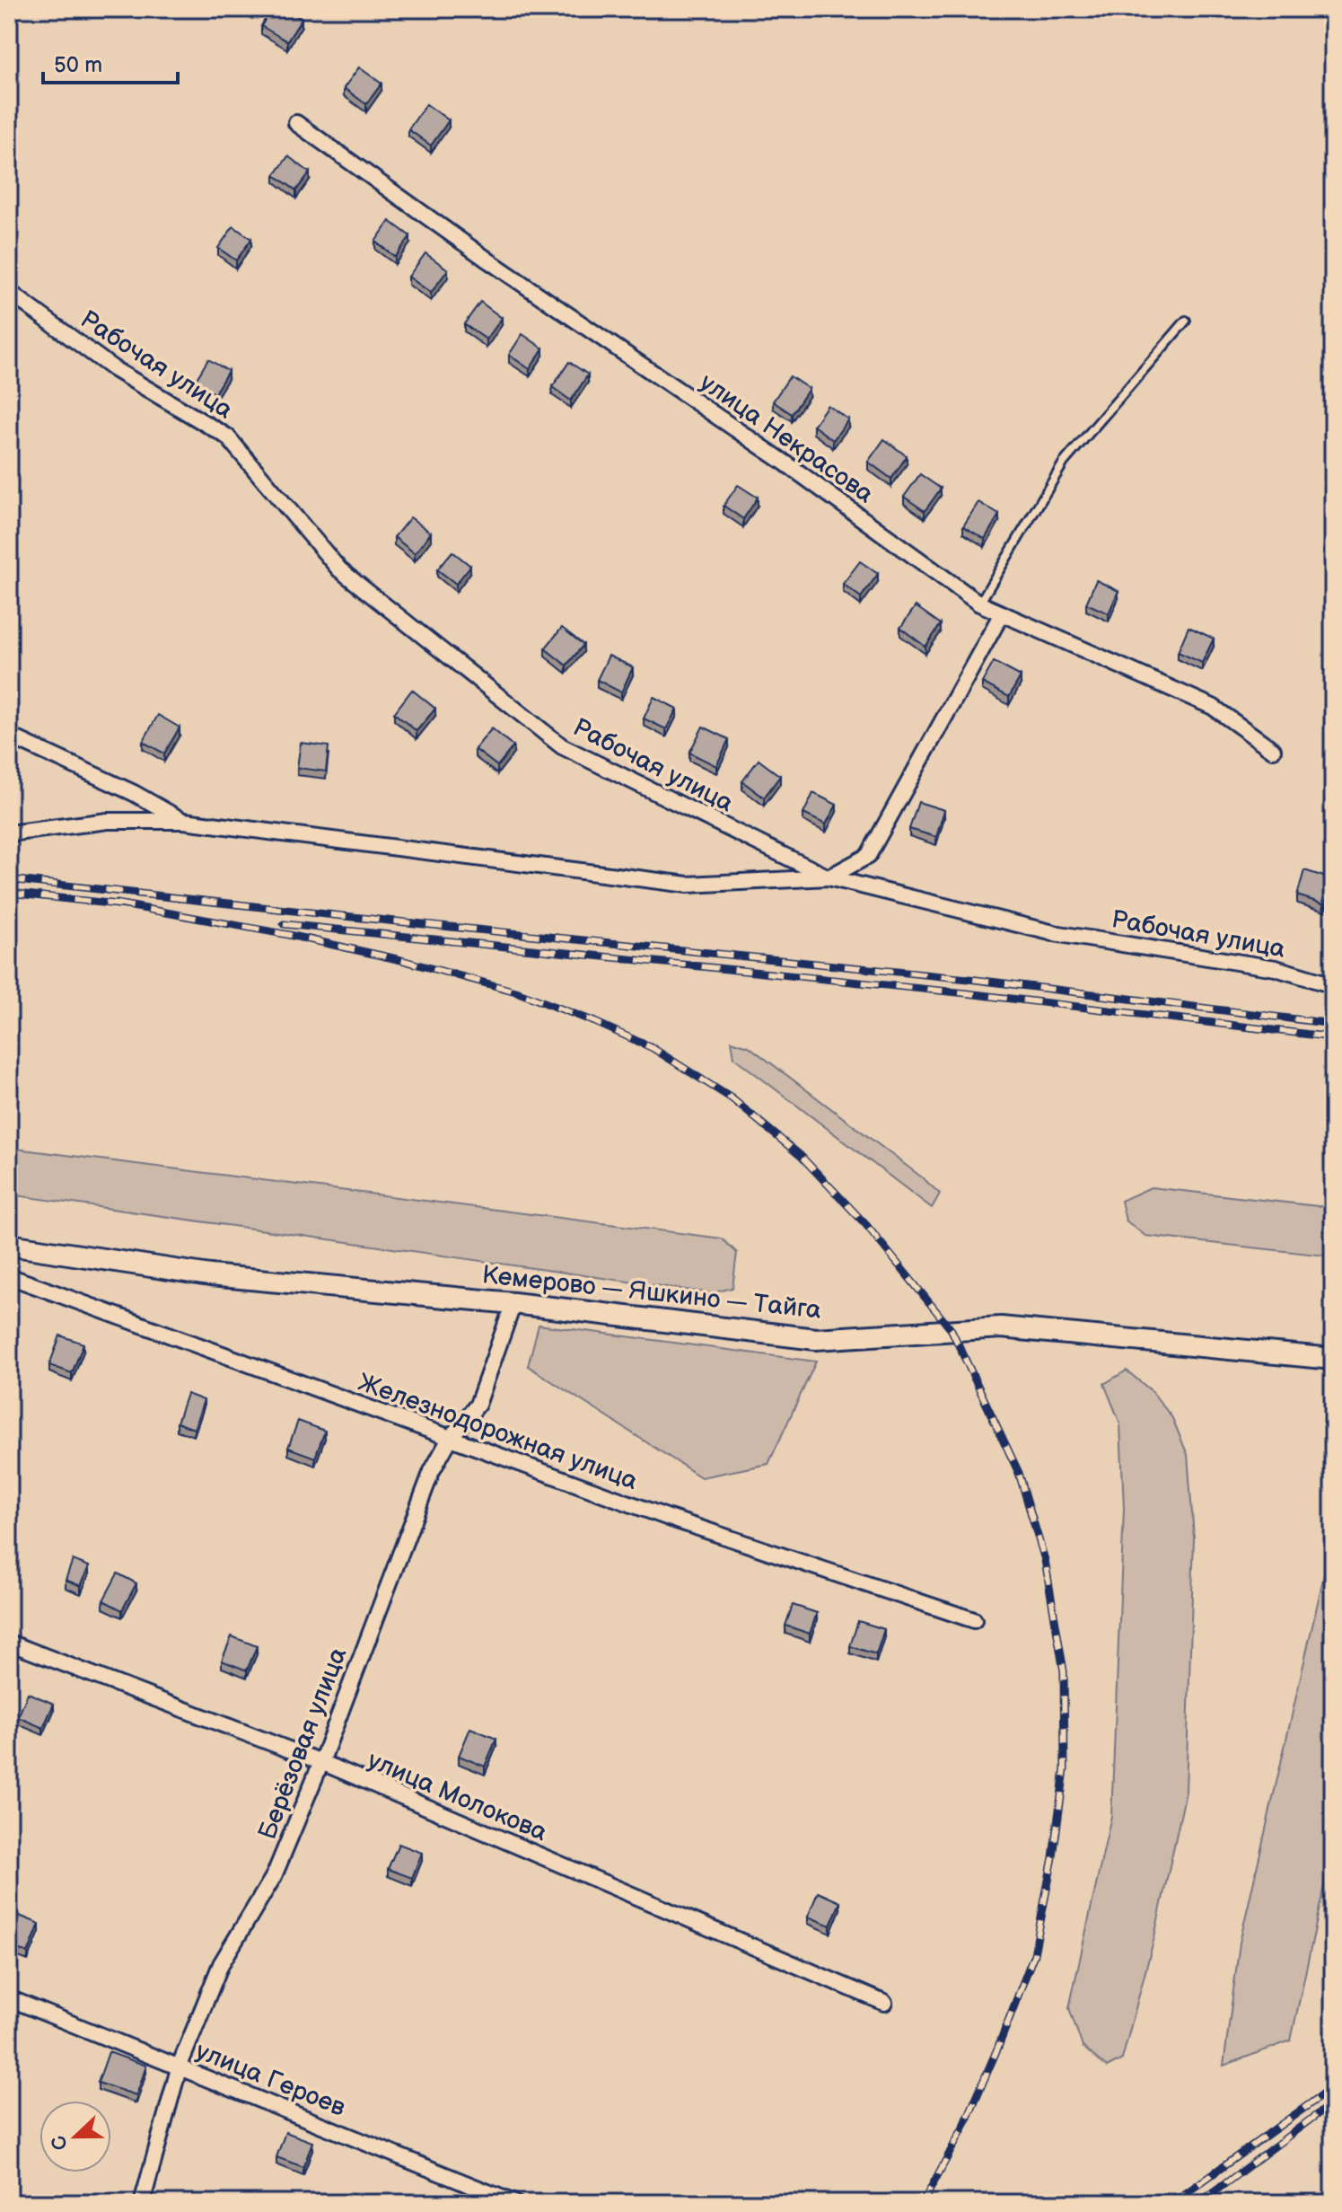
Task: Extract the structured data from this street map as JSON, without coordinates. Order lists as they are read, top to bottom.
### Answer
{
  "streets": {
    "main road": ["Кемерово — Яшкино — Тайга"],
    "street": [
      "Рабочая улица",
      "улица Некрасова",
      "Железнодорожная улица",
      "Берёзовая улица",
      "улица Молокова",
      "улица Героев"
    ]
  },
  "crossings": [
    ["Кемерово — Яшкино — Тайга", "Берёзовая улица"],
    ["Железнодорожная улица", "Берёзовая улица"],
    ["Берёзовая улица", "улица Молокова"],
    ["Берёзовая улица", "улица Героев"]
  ],
  "scale_bar": "50 m",
  "north": "left"
}
